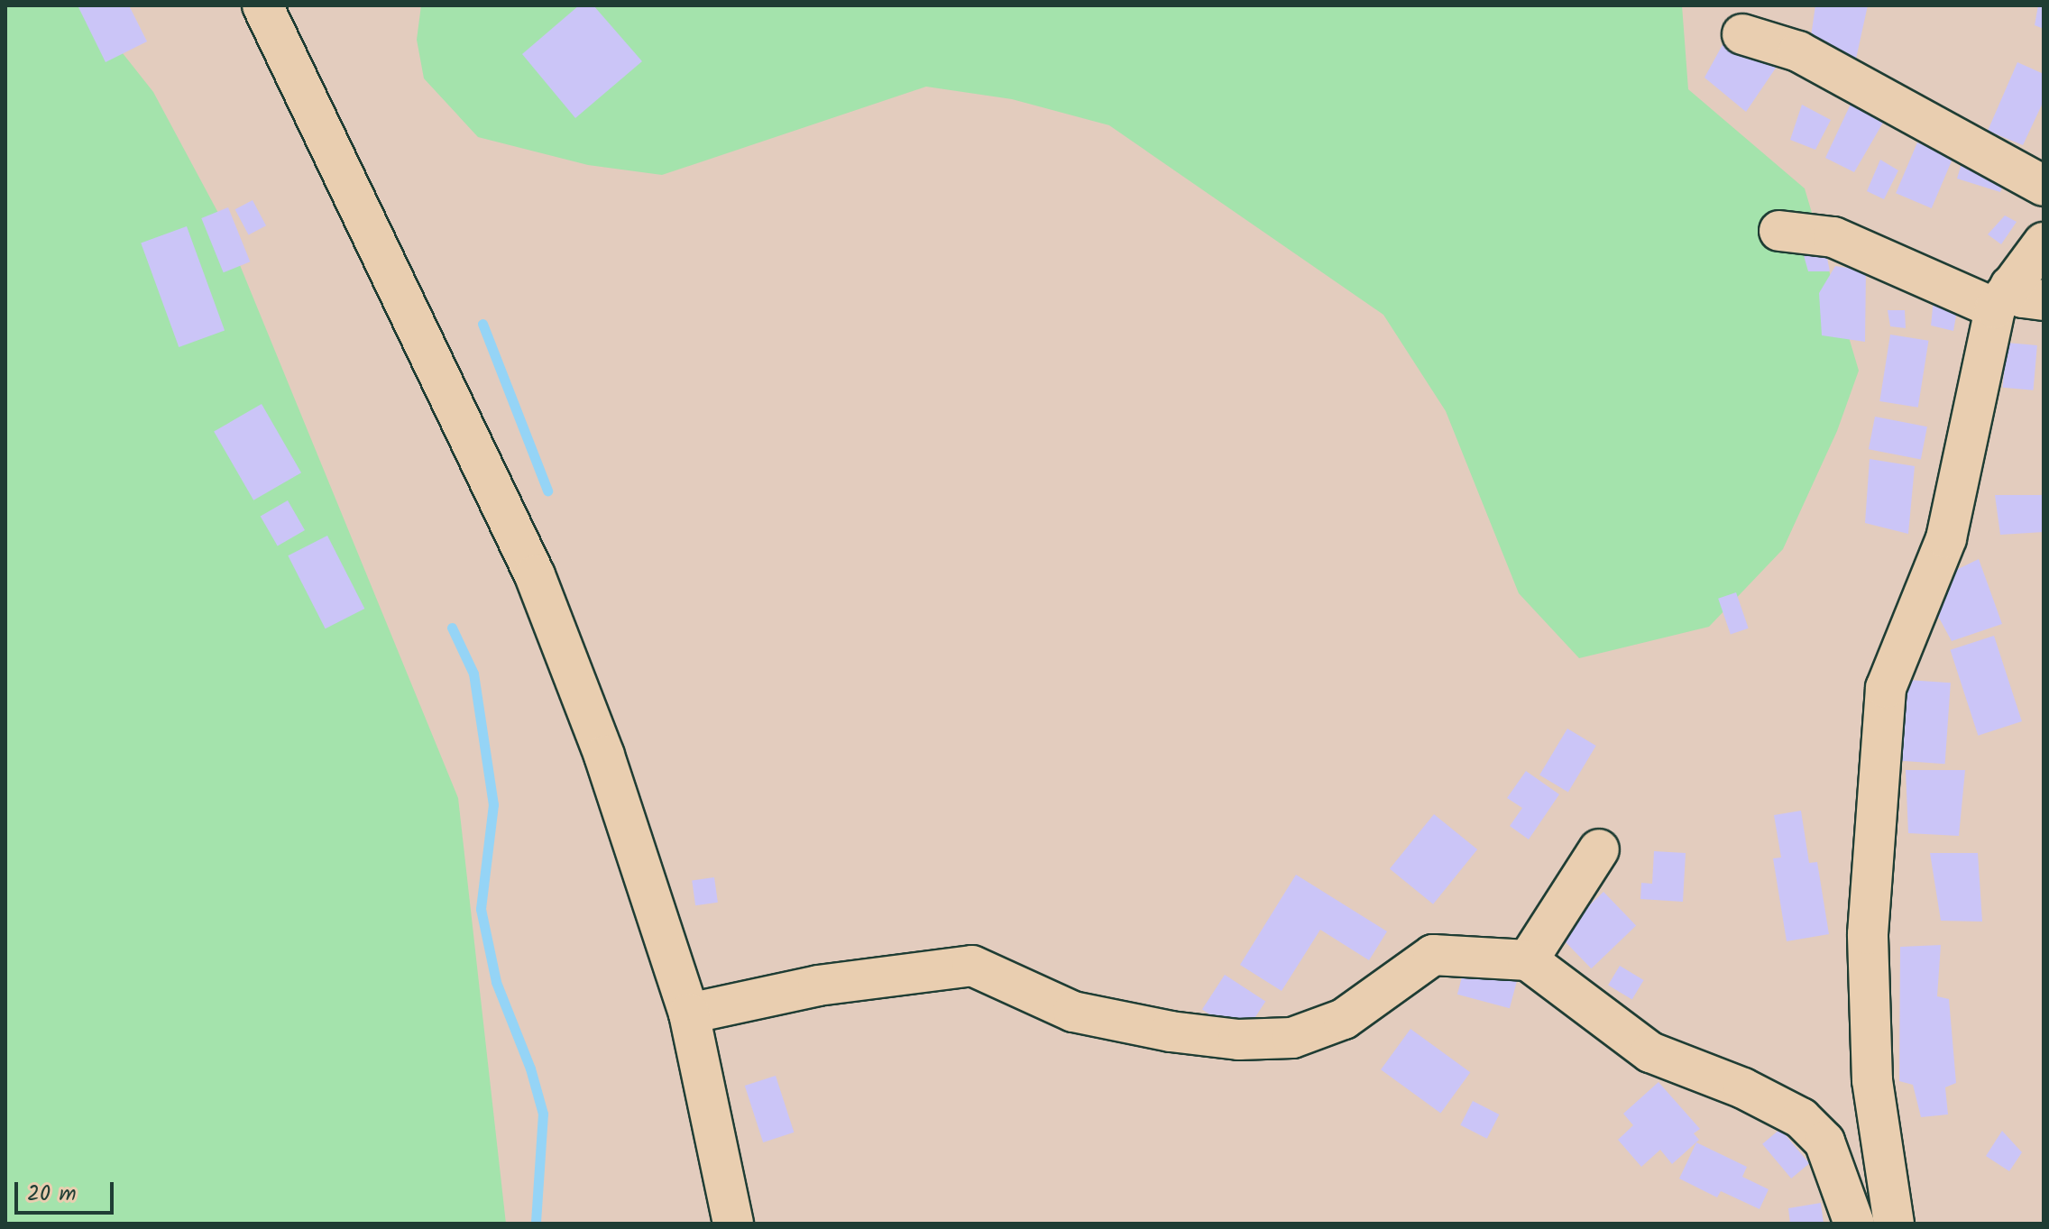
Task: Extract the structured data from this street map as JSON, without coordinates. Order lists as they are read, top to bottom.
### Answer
{
  "scale_bar": "20 m"
}
